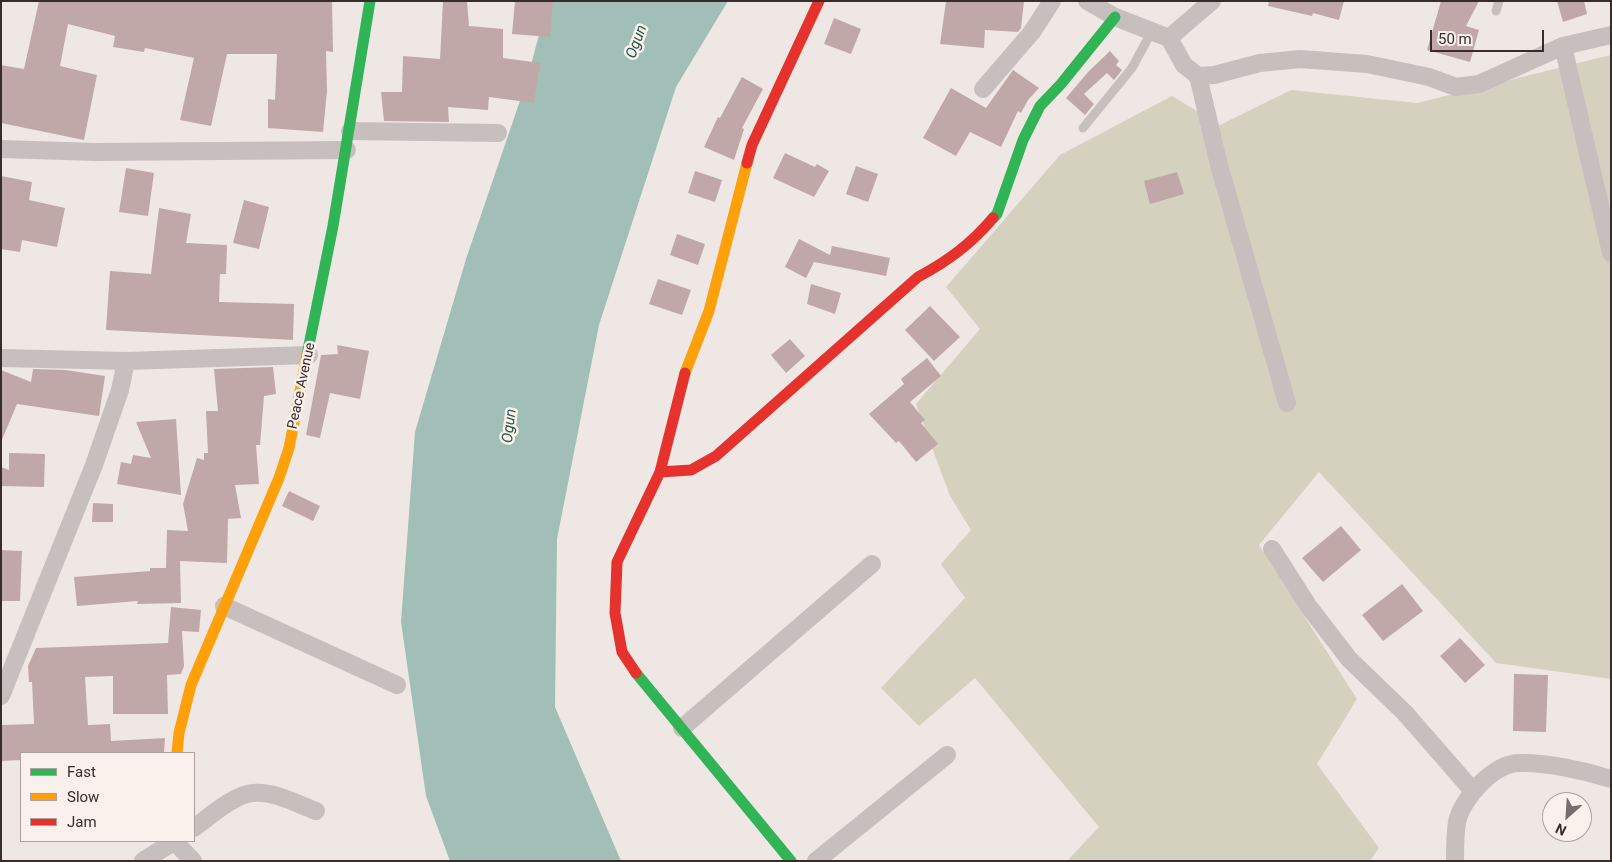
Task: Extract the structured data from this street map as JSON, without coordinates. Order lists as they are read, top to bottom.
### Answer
{
  "streets": {
    "street": ["Peace Avenue"]
  },
  "water": ["Ogun"],
  "legend": ["Fast", "Slow", "Jam"],
  "scale_bar": "50 m",
  "north": "bottom left"
}
